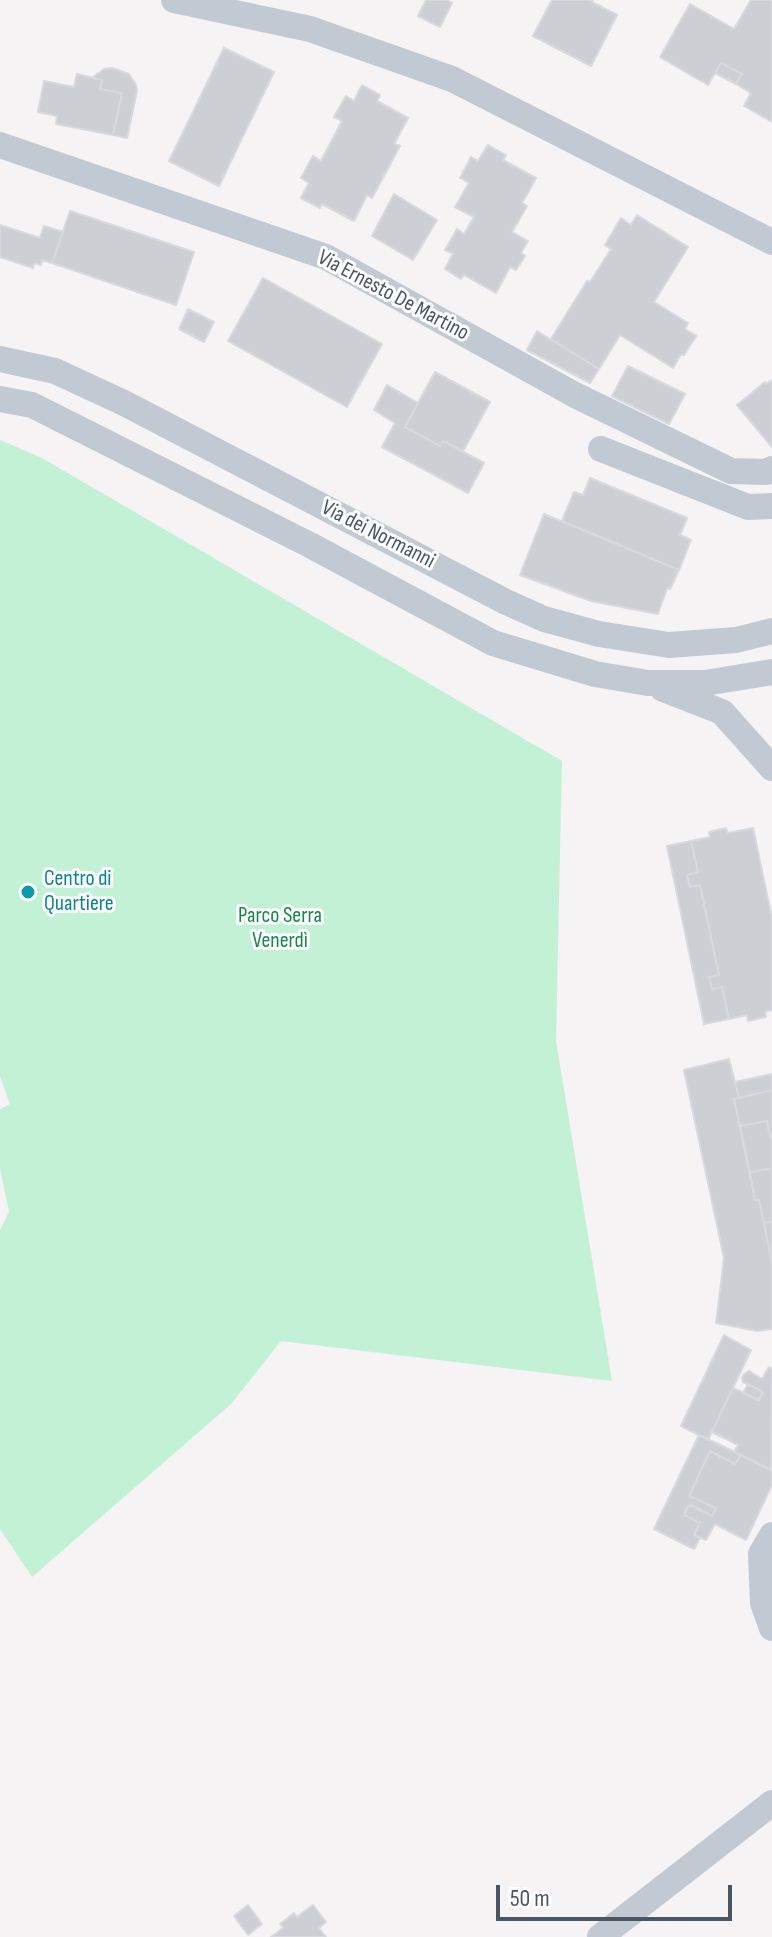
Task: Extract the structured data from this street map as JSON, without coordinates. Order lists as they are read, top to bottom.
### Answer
{
  "streets": {
    "street": ["Via Ernesto De Martino", "Via dei Normanni"]
  },
  "parks": ["Parco Serra Venerdì"],
  "places": ["Centro di Quartiere"],
  "scale_bar": "50 m"
}
